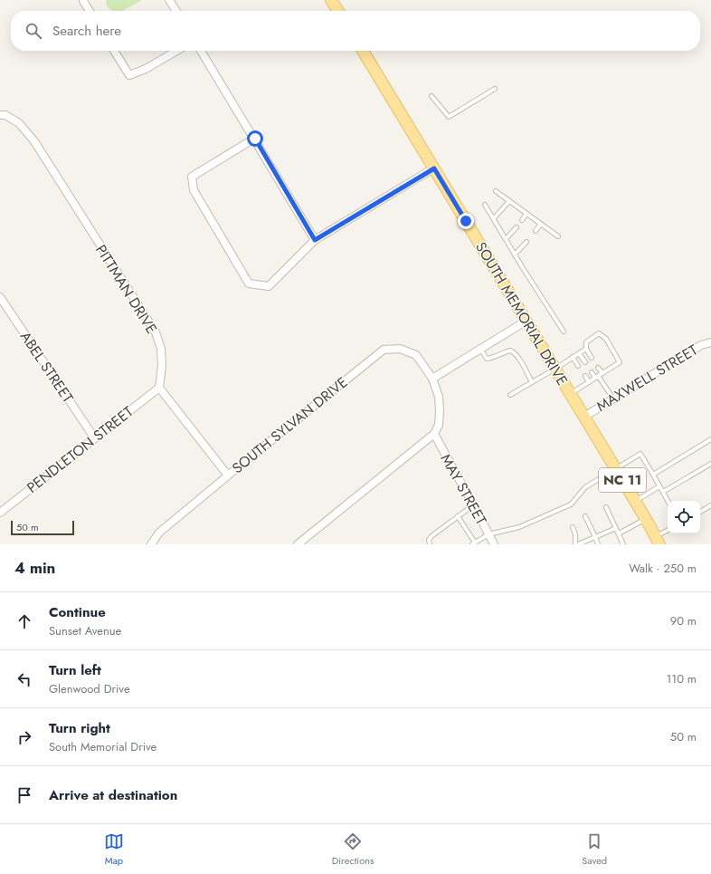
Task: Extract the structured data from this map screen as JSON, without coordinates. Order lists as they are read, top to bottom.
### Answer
{
  "streets": {
    "main road": ["SOUTH MEMORIAL DRIVE", "NC 11"],
    "street": [
      "PITTMAN DRIVE",
      "ABEL STREET",
      "MAXWELL STREET",
      "SOUTH SYLVAN DRIVE",
      "PENDLETON STREET",
      "MAY STREET"
    ]
  },
  "crossings": [
    ["PITTMAN DRIVE", "PENDLETON STREET"],
    ["SOUTH MEMORIAL DRIVE", "MAXWELL STREET"],
    ["ABEL STREET", "PENDLETON STREET"],
    ["SOUTH SYLVAN DRIVE", "MAY STREET"]
  ],
  "scale_bar": "50 m",
  "page": {
    "search": "Search here",
    "scale": "50 m",
    "heading": ["4 min", "Walk · 250 m"],
    "list": [
      ["Continue", "Sunset Avenue", "90 m"],
      ["Turn left", "Glenwood Drive", "110 m"],
      ["Turn right", "South Memorial Drive", "50 m"],
      "Arrive at destination"
    ],
    "nav": ["Map", "Directions", "Saved"]
  }
}
